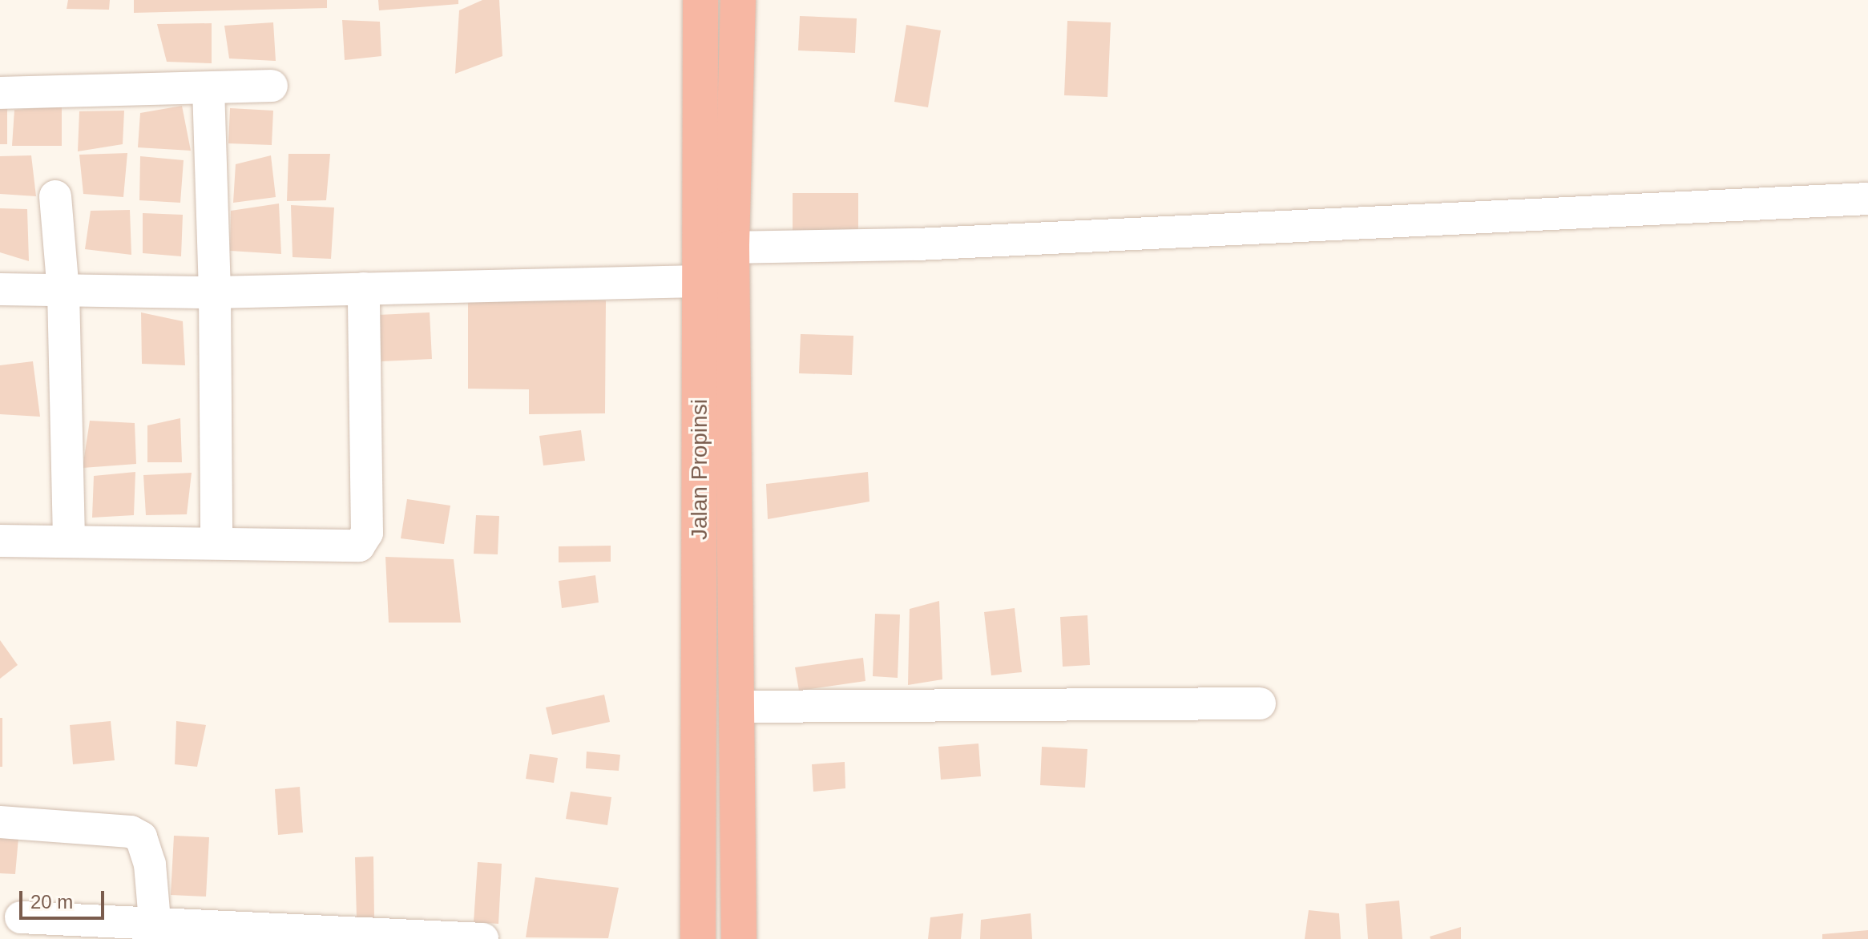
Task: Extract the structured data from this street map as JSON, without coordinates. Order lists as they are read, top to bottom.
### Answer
{
  "streets": {
    "highway": ["Jalan Propinsi"]
  },
  "scale_bar": "20 m"
}
